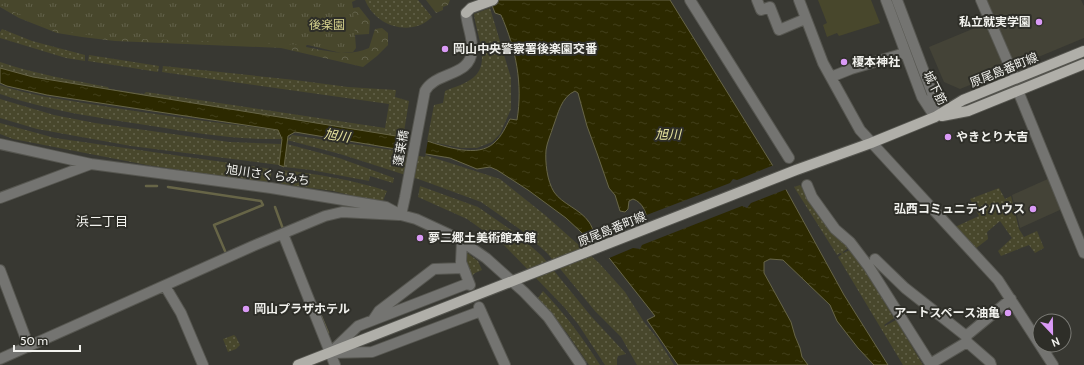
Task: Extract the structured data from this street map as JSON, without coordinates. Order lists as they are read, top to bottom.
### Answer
{
  "streets": {
    "main road": ["原尾島番町線"],
    "street": ["城下筋", "蓬莱橋", "旭川さくらみち"]
  },
  "crossings": [
    ["原尾島番町線", "城下筋"],
    ["原尾島番町線", "旭川さくらみち"],
    ["蓬莱橋", "旭川さくらみち"]
  ],
  "districts": ["浜二丁目"],
  "water": ["旭川"],
  "parks": ["後楽園"],
  "places": [
    "私立就実学園",
    "岡山中央警察署後楽園交番",
    "榎本神社",
    "やきとり大吉",
    "弘西コミュニティハウス",
    "夢二郷土美術館本館",
    "岡山プラザホテル",
    "アートスペース油亀"
  ],
  "scale_bar": "50 m",
  "north": "bottom"
}
